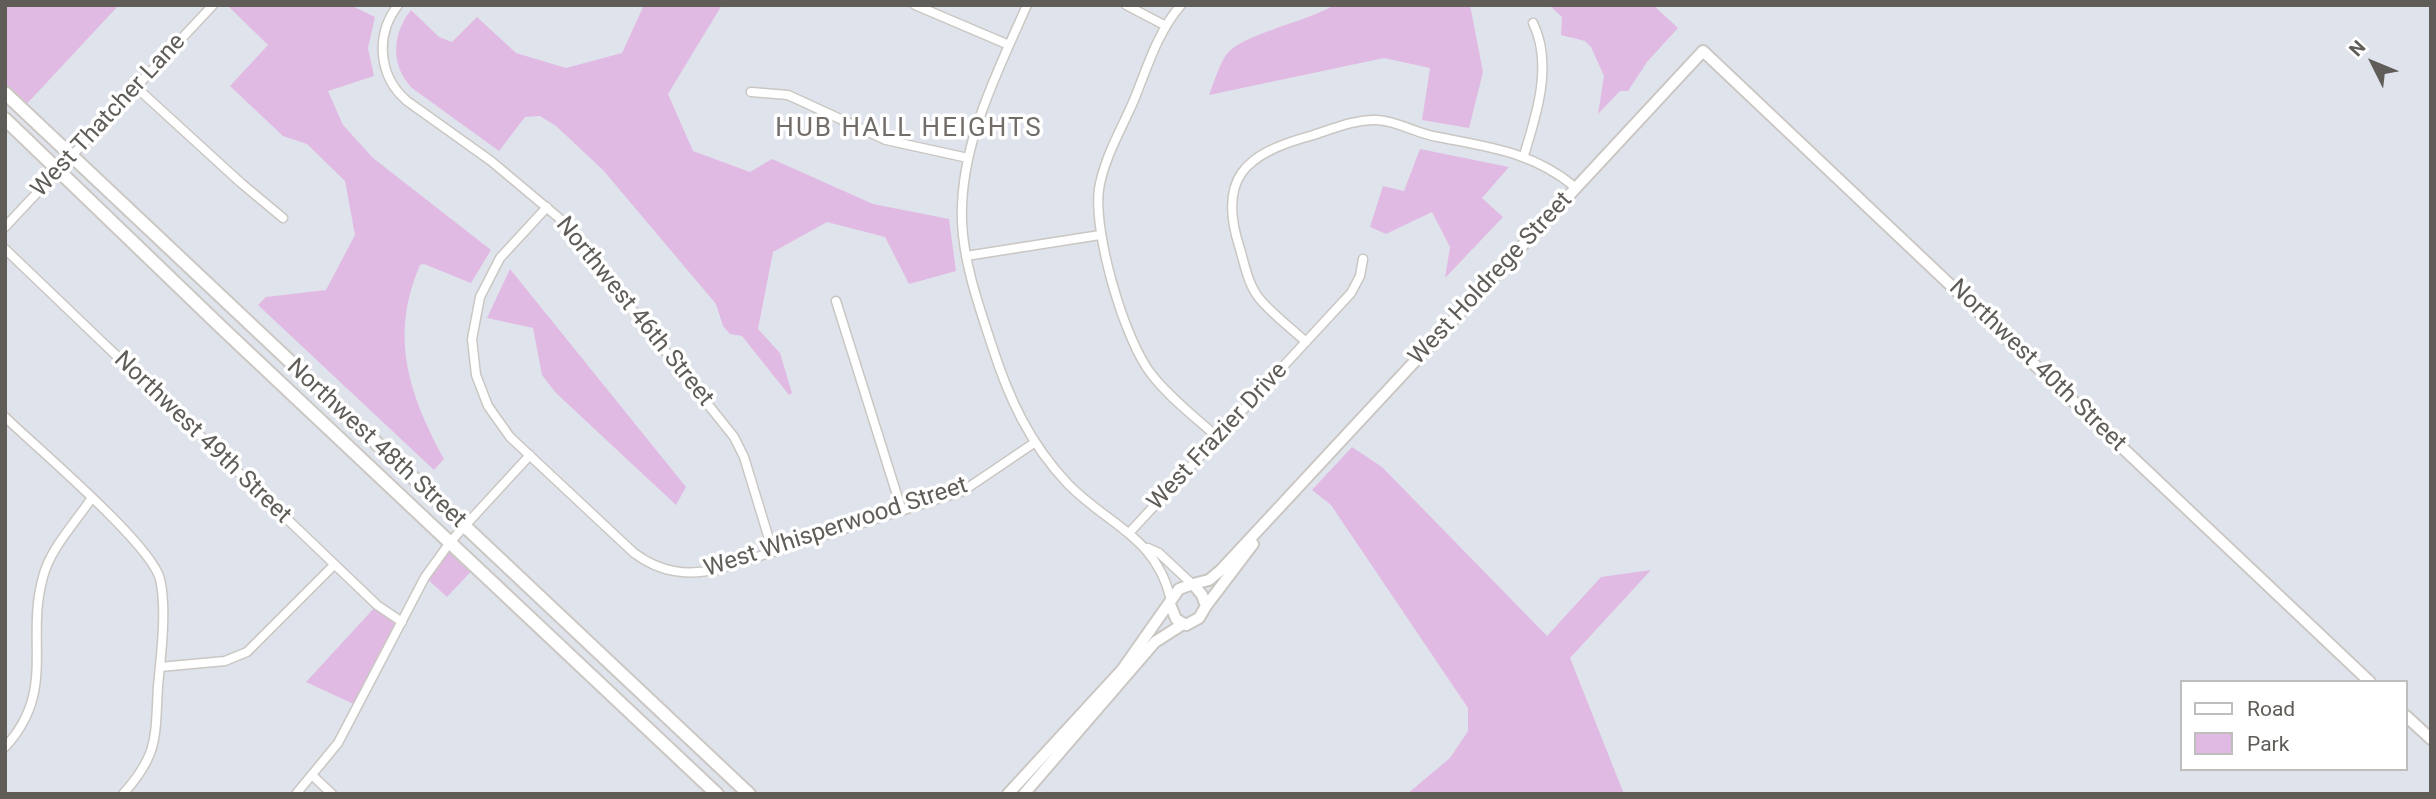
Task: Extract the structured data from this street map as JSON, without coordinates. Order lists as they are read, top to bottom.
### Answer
{
  "streets": {
    "main road": ["Northwest 48th Street"],
    "street": [
      "West Thatcher Lane",
      "West Holdrege Street",
      "Northwest 46th Street",
      "Northwest 40th Street",
      "West Frazier Drive",
      "Northwest 49th Street",
      "West Whisperwood Street"
    ]
  },
  "crossings": [
    ["West Thatcher Lane", "Northwest 48th Street"],
    ["West Holdrege Street", "Northwest 40th Street"],
    ["Northwest 46th Street", "West Whisperwood Street"]
  ],
  "districts": ["HUB HALL HEIGHTS"],
  "legend": ["Road", "Park"],
  "north": "top left"
}
